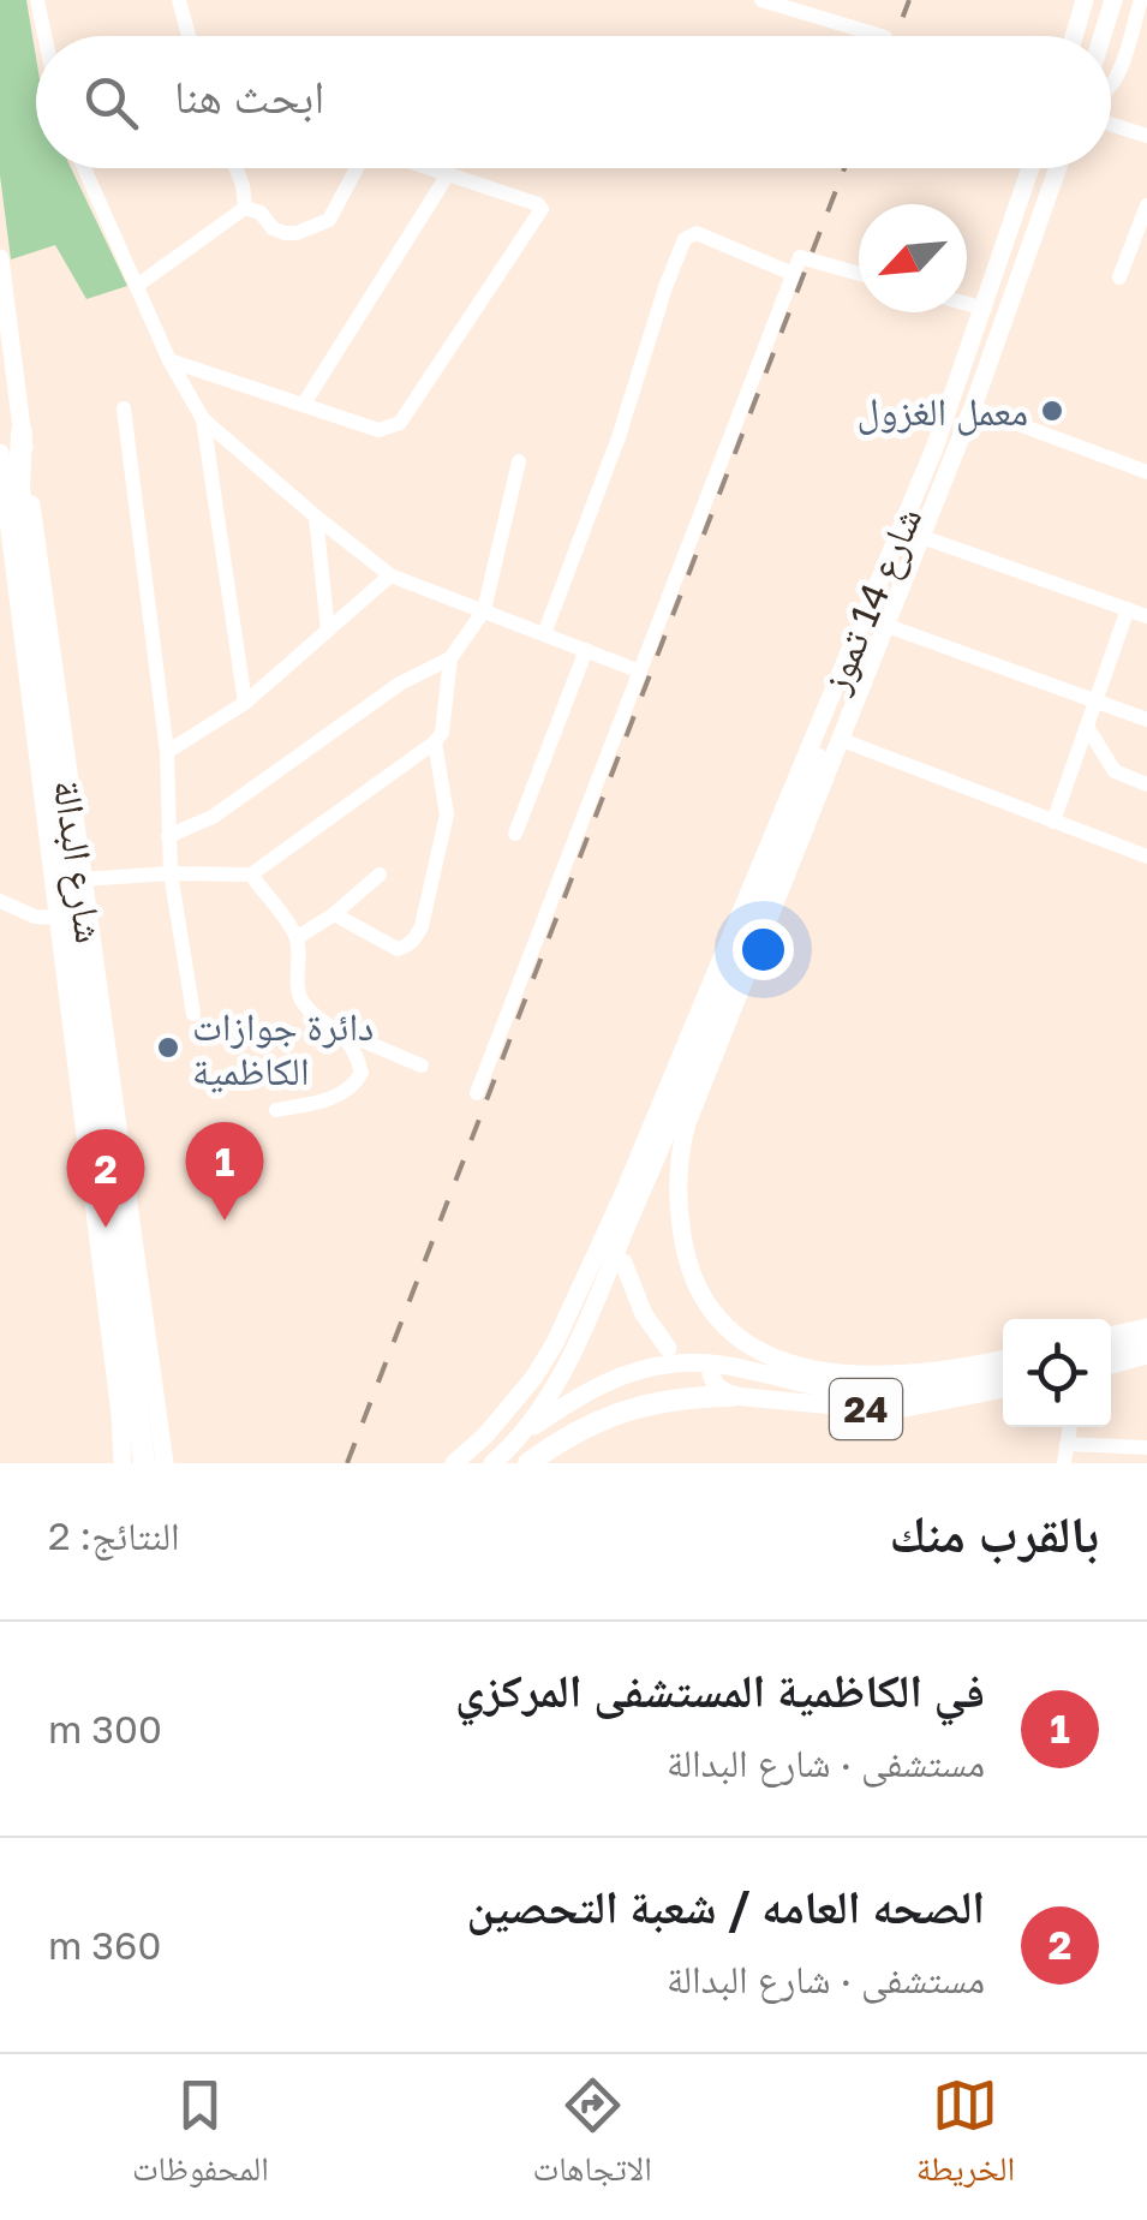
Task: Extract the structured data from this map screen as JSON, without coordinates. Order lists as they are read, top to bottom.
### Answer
{
  "streets": {
    "main road": ["شارع 14 تموز", "شارع البدالة", "24"]
  },
  "crossings": [
    ["شارع 14 تموز", "24"]
  ],
  "places": ["معمل الغزول", "دائرة جوازات الكاظمية"],
  "north": "bottom left",
  "page": {
    "search": "ابحث هنا",
    "pins": ["1", "2"],
    "heading": ["بالقرب منك", "النتائج: 2"],
    "list": [
      {
        "mark": "1",
        "name": "في الكاظمية المستشفى المركزي",
        "note": "مستشفى · شارع البدالة",
        "value": "300 m"
      },
      {
        "mark": "2",
        "name": "الصحه العامه / شعبة التحصين",
        "note": "مستشفى · شارع البدالة",
        "value": "360 m"
      }
    ],
    "nav": ["الخريطة", "الاتجاهات", "المحفوظات"]
  }
}
